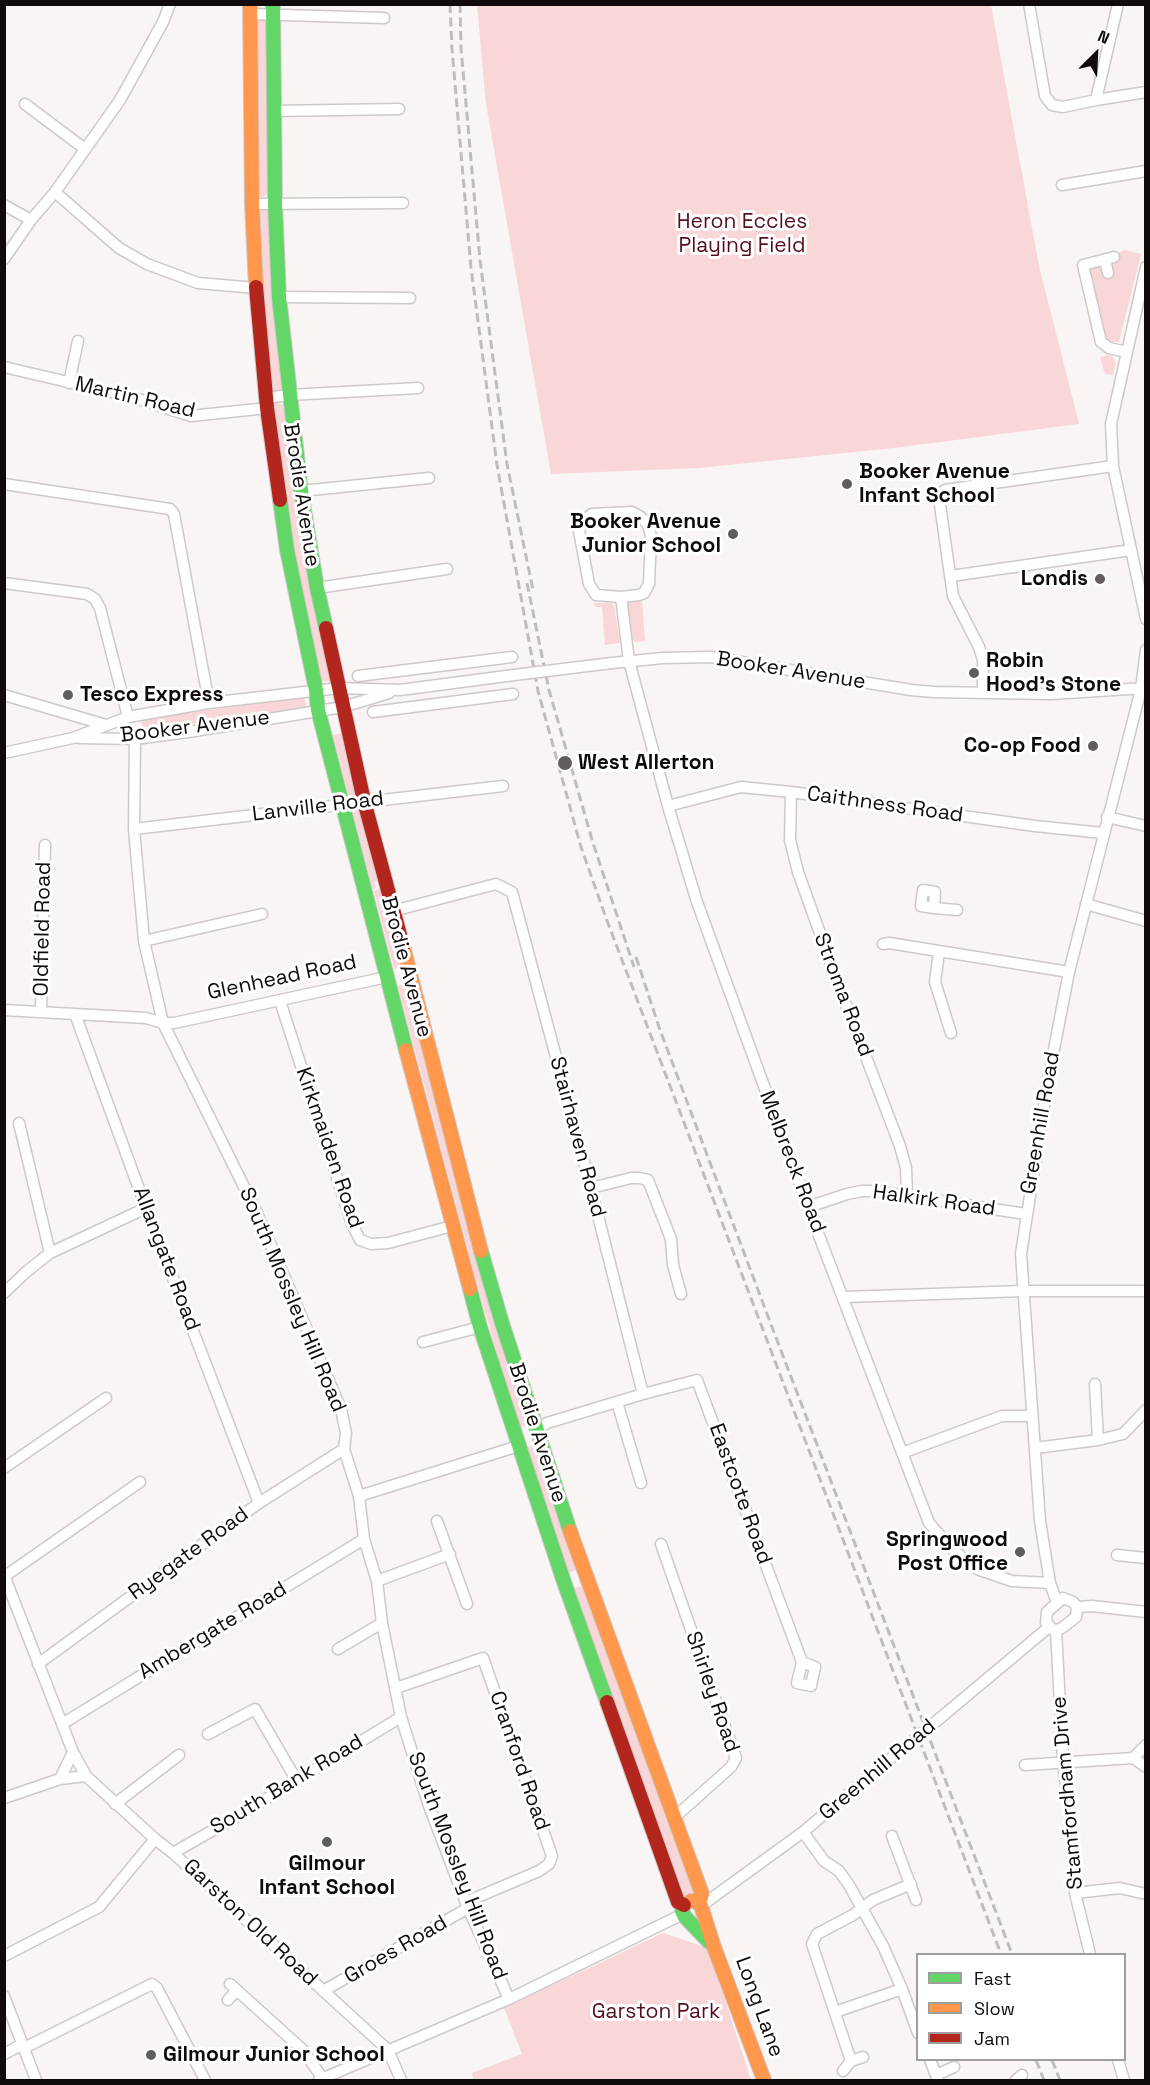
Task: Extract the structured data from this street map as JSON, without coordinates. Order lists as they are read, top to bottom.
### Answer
{
  "streets": {
    "street": [
      "Martin Road",
      "Brodie Avenue",
      "Booker Avenue",
      "Caithness Road",
      "Lanville Road",
      "Oldfield Road",
      "Glenhead Road",
      "Stroma Road",
      "Greenhill Road",
      "Stairhaven Road",
      "Kirkmaiden Road",
      "Melbreck Road",
      "Halkirk Road",
      "Allangate Road",
      "South Mossley Hill Road",
      "Eastcote Road",
      "Ryegate Road",
      "Ambergate Road",
      "Shirley Road",
      "Cranford Road",
      "South Bank Road",
      "Stamfordham Drive",
      "Garston Old Road",
      "Groes Road",
      "Long Lane"
    ]
  },
  "crossings": [
    ["Martin Road", "Brodie Avenue"],
    ["Brodie Avenue", "Booker Avenue"],
    ["Brodie Avenue", "Lanville Road"],
    ["Brodie Avenue", "Glenhead Road"],
    ["Brodie Avenue", "Greenhill Road"],
    ["Brodie Avenue", "Stairhaven Road"],
    ["Brodie Avenue", "Kirkmaiden Road"],
    ["Brodie Avenue", "Shirley Road"],
    ["Brodie Avenue", "Long Lane"],
    ["Booker Avenue", "Greenhill Road"],
    ["Booker Avenue", "Melbreck Road"],
    ["Booker Avenue", "South Mossley Hill Road"],
    ["Caithness Road", "Stroma Road"],
    ["Caithness Road", "Greenhill Road"],
    ["Caithness Road", "Melbreck Road"],
    ["Lanville Road", "South Mossley Hill Road"],
    ["Oldfield Road", "Glenhead Road"],
    ["Glenhead Road", "Kirkmaiden Road"],
    ["Glenhead Road", "Allangate Road"],
    ["Glenhead Road", "South Mossley Hill Road"],
    ["Stroma Road", "Halkirk Road"],
    ["Greenhill Road", "Melbreck Road"],
    ["Greenhill Road", "Halkirk Road"],
    ["Greenhill Road", "Stamfordham Drive"],
    ["Greenhill Road", "Long Lane"],
    ["Stairhaven Road", "Eastcote Road"],
    ["Melbreck Road", "Halkirk Road"],
    ["Allangate Road", "Ryegate Road"],
    ["South Mossley Hill Road", "Ryegate Road"],
    ["South Mossley Hill Road", "Ambergate Road"],
    ["South Mossley Hill Road", "Cranford Road"],
    ["South Mossley Hill Road", "South Bank Road"],
    ["South Mossley Hill Road", "Groes Road"],
    ["Ryegate Road", "Garston Old Road"],
    ["Ambergate Road", "Garston Old Road"],
    ["Cranford Road", "Groes Road"],
    ["South Bank Road", "Garston Old Road"],
    ["Garston Old Road", "Groes Road"]
  ],
  "parks": ["Heron Eccles Playing Field", "Garston Park"],
  "places": [
    "Booker Avenue Infant School",
    "Booker Avenue Junior School",
    "Londis",
    "Robin Hood's Stone",
    "Tesco Express",
    "Co-op Food",
    "West Allerton",
    "Springwood Post Office",
    "Gilmour Infant School",
    "Gilmour Junior School"
  ],
  "legend": ["Fast", "Slow", "Jam"],
  "north": "top right"
}
